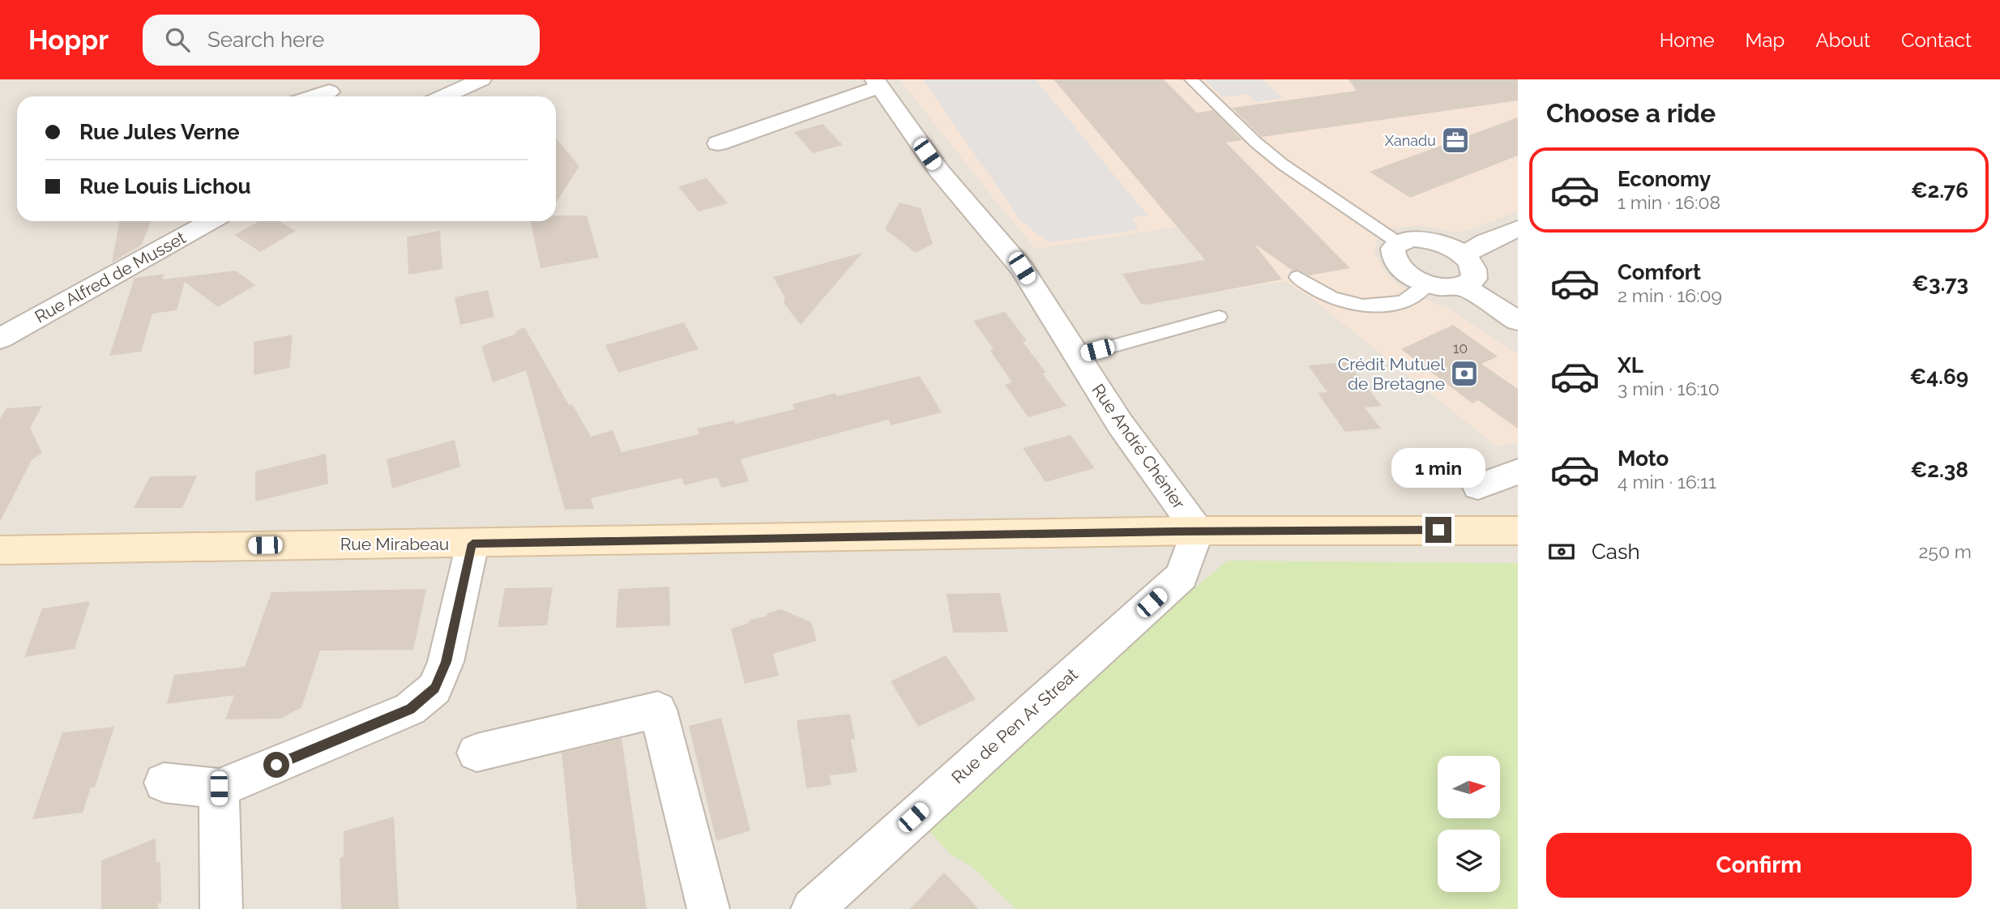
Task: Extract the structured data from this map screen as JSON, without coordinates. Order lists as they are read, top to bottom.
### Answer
{
  "streets": {
    "main road": ["Rue Mirabeau"],
    "street": ["Rue Alfred de Musset", "Rue André Chénier", "Rue de Pen Ar Streat"]
  },
  "crossings": [
    ["Rue André Chénier", "Rue Mirabeau"],
    ["Rue André Chénier", "Rue de Pen Ar Streat"],
    ["Rue Mirabeau", "Rue de Pen Ar Streat"]
  ],
  "places": {
    "office": ["Xanadu"],
    "bank": ["Crédit Mutuel de Bretagne"]
  },
  "house_numbers": ["10"],
  "north": "right",
  "page": {
    "header": "Hoppr",
    "search": "Search here",
    "nav": [
      "Home",
      "Map",
      "About",
      "Contact"
    ],
    "heading": "Choose a ride",
    "banner": ["Rue Jules Verne", "Rue Louis Lichou"],
    "list": [
      {
        "name": "Economy",
        "note": "1 min · 16:08",
        "value": "€2.76"
      },
      {
        "name": "Comfort",
        "note": "2 min · 16:09",
        "value": "€3.73"
      },
      {
        "name": "XL",
        "note": "3 min · 16:10",
        "value": "€4.69"
      },
      {
        "name": "Moto",
        "note": "4 min · 16:11",
        "value": "€2.38"
      }
    ],
    "bubble": "1 min",
    "pay": ["Cash", "250 m"],
    "buttons": "Confirm"
  }
}
